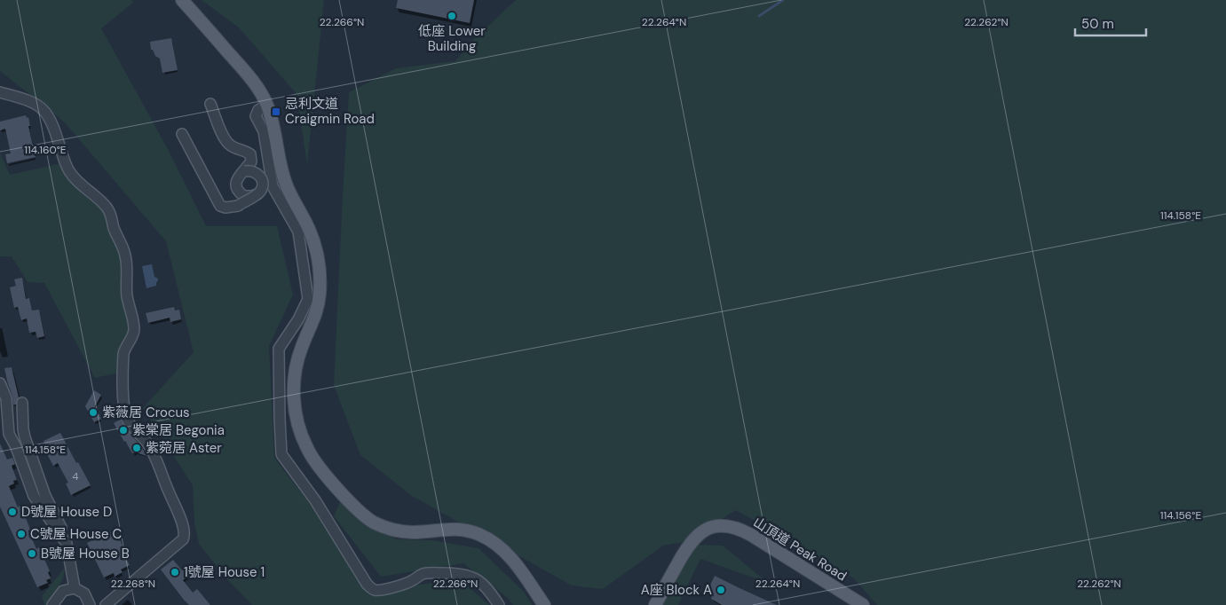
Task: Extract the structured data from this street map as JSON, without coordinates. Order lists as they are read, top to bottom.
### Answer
{
  "streets": {
    "main road": ["山頂道 Peak Road"]
  },
  "places": {
    "other": [
      "低座 Lower Building",
      "紫薇居 Crocus",
      "紫棠居 Begonia",
      "紫菀居 Aster",
      "D號屋 House D",
      "C號屋 House C",
      "B號屋 House B",
      "1號屋 House 1",
      "A座 Block A"
    ],
    "transit": ["忌利文道 Craigmin Road"]
  },
  "house_numbers": ["4"],
  "scale_bar": "50 m",
  "coordinates": [
    "22.266°N",
    "22.262°N",
    "22.264°N",
    "114.160°E",
    "114.158°E",
    "114.156°E",
    "22.268°N"
  ]
}
